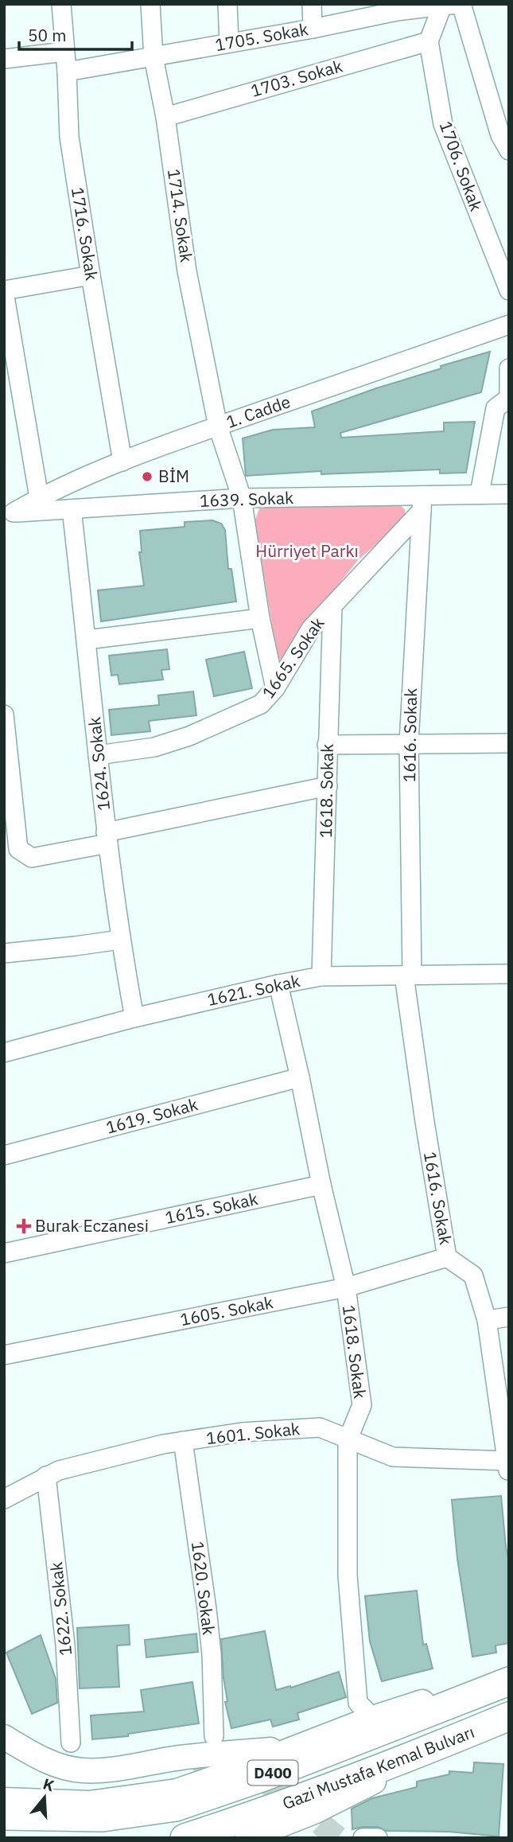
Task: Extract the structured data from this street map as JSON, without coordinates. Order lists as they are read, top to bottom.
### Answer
{
  "streets": {
    "highway": ["Gazi Mustafa Kemal Bulvarı", "D400"],
    "street": [
      "1705. Sokak",
      "1703. Sokak",
      "1706. Sokak",
      "1714. Sokak",
      "1716. Sokak",
      "1. Cadde",
      "1639. Sokak",
      "1665. Sokak",
      "1616. Sokak",
      "1624. Sokak",
      "1618. Sokak",
      "1621. Sokak",
      "1619. Sokak",
      "1615. Sokak",
      "1605. Sokak",
      "1601. Sokak",
      "1620. Sokak",
      "1622. Sokak"
    ]
  },
  "crossings": [
    ["1705. Sokak", "1714. Sokak"],
    ["1705. Sokak", "1716. Sokak"],
    ["1703. Sokak", "1706. Sokak"],
    ["1703. Sokak", "1714. Sokak"],
    ["1714. Sokak", "1. Cadde"],
    ["1714. Sokak", "1639. Sokak"],
    ["1714. Sokak", "1665. Sokak"],
    ["1716. Sokak", "1. Cadde"],
    ["1. Cadde", "1639. Sokak"],
    ["1. Cadde", "1624. Sokak"],
    ["1639. Sokak", "1665. Sokak"],
    ["1639. Sokak", "1616. Sokak"],
    ["1639. Sokak", "1624. Sokak"],
    ["1665. Sokak", "1616. Sokak"],
    ["1665. Sokak", "1624. Sokak"],
    ["1665. Sokak", "1618. Sokak"],
    ["1616. Sokak", "1621. Sokak"],
    ["1616. Sokak", "1605. Sokak"],
    ["1616. Sokak", "1601. Sokak"],
    ["1624. Sokak", "1621. Sokak"],
    ["1618. Sokak", "1621. Sokak"],
    ["1618. Sokak", "1619. Sokak"],
    ["1618. Sokak", "1615. Sokak"],
    ["1618. Sokak", "1605. Sokak"],
    ["1618. Sokak", "1601. Sokak"],
    ["1601. Sokak", "1620. Sokak"],
    ["1601. Sokak", "1622. Sokak"]
  ],
  "parks": ["Hürriyet Parkı"],
  "places": {
    "other": ["BİM"],
    "health": ["Burak Eczanesi"]
  },
  "scale_bar": "50 m",
  "north": "top"
}
